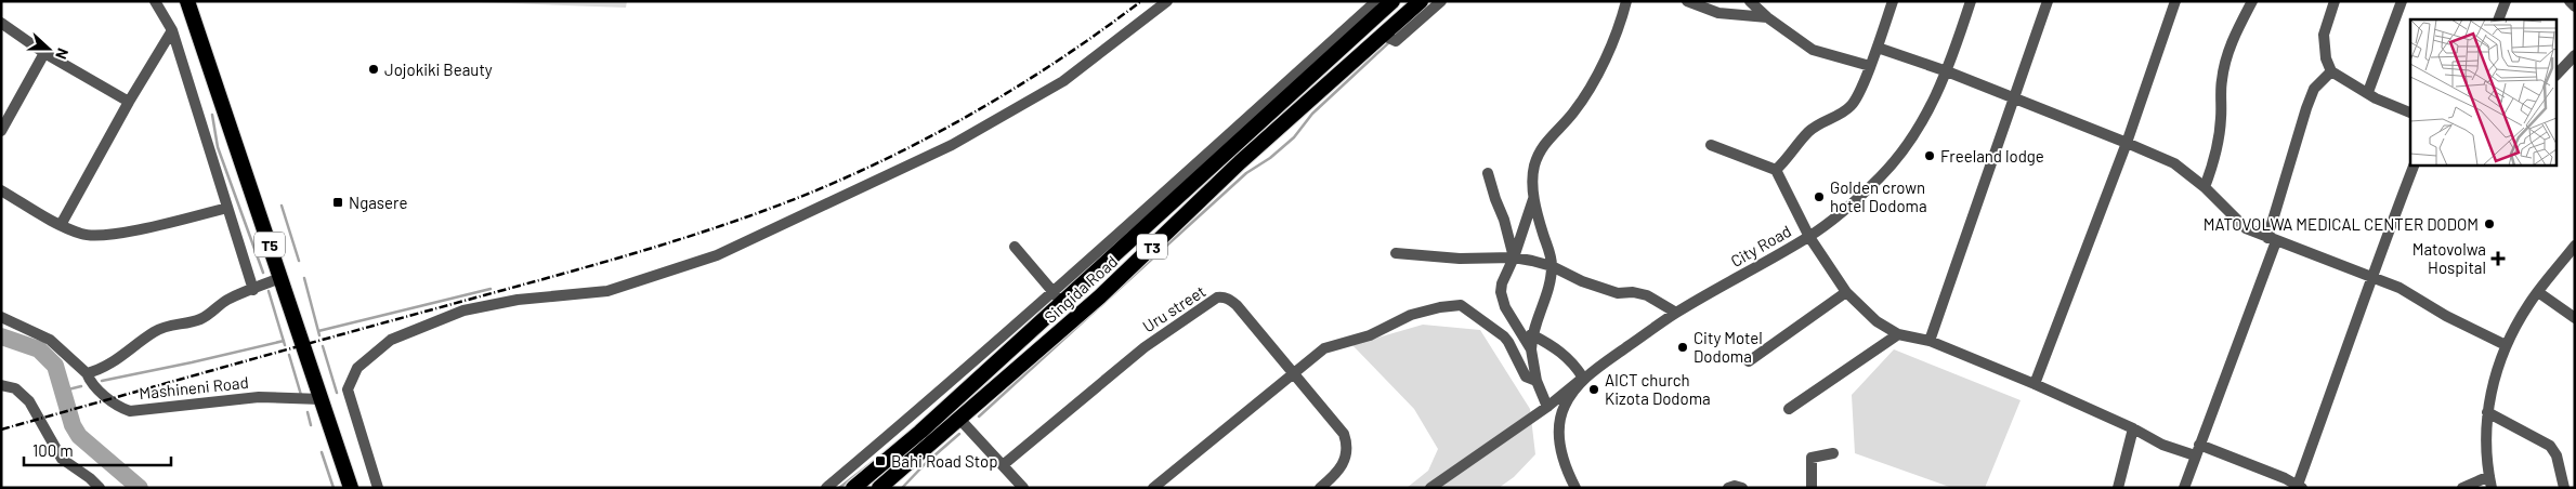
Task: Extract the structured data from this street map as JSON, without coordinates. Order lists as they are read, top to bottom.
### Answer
{
  "streets": {
    "highway": ["T5", "T3", "Singida Road"],
    "street": ["City Road", "Uru street", "Mashineni Road"]
  },
  "crossings": [
    ["T5", "Mashineni Road"]
  ],
  "places": {
    "other": [
      "Jojokiki Beauty",
      "Freeland lodge",
      "Golden crown hotel Dodoma",
      "MATOVOLWA MEDICAL CENTER DODOM",
      "City Motel Dodoma",
      "AICT church Kizota Dodoma"
    ],
    "transit": ["Ngasere", "Bahi Road Stop"],
    "health": ["Matovolwa Hospital"]
  },
  "scale_bar": "100 m",
  "north": "right"
}
